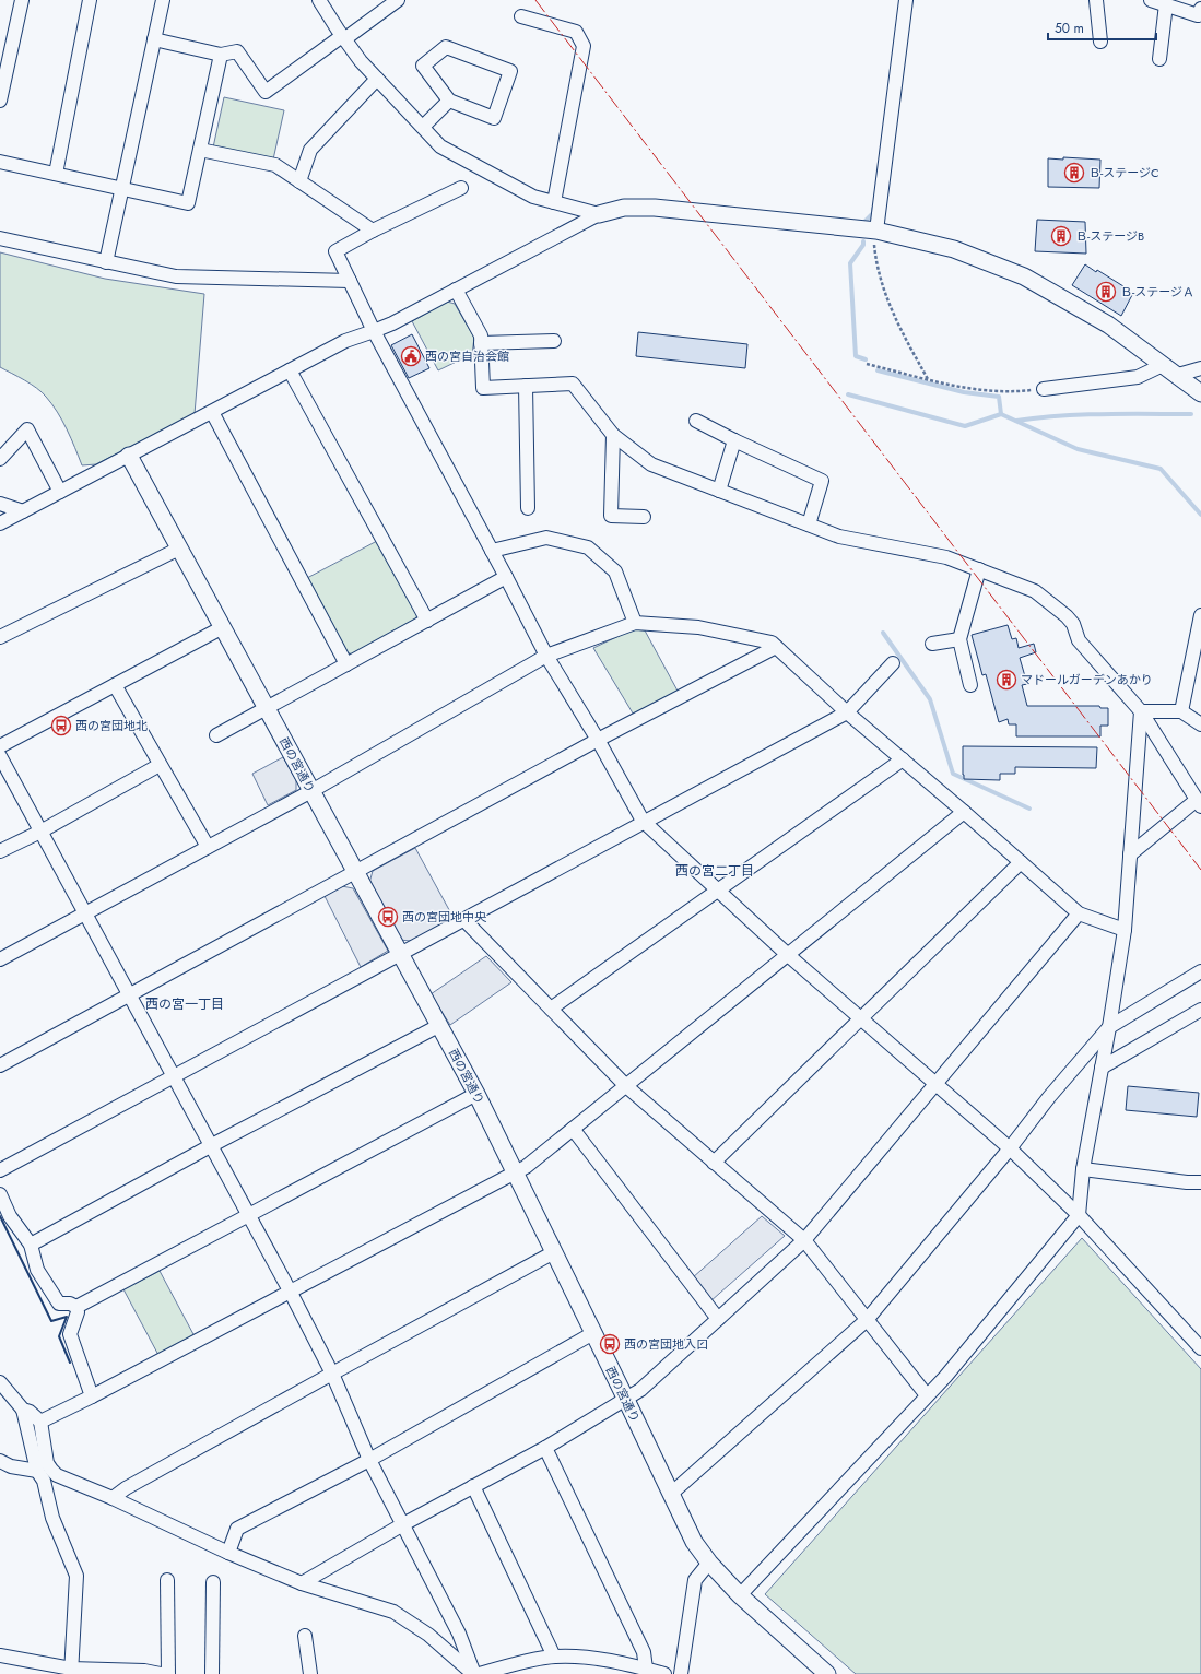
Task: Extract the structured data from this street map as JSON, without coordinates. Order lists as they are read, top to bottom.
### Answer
{
  "streets": {
    "street": ["西の宮通り"]
  },
  "districts": ["西の宮二丁目", "西の宮一丁目"],
  "places": {
    "building": [
      "Ｂ‐ステージC",
      "Ｂ‐ステージB",
      "Ｂ‐ステージＡ",
      "マドールガーデンあかり"
    ],
    "public building": ["西の宮自治会館"],
    "bus stop": ["西の宮団地北", "西の宮団地中央", "西の宮団地入口"]
  },
  "scale_bar": "50 m"
}
